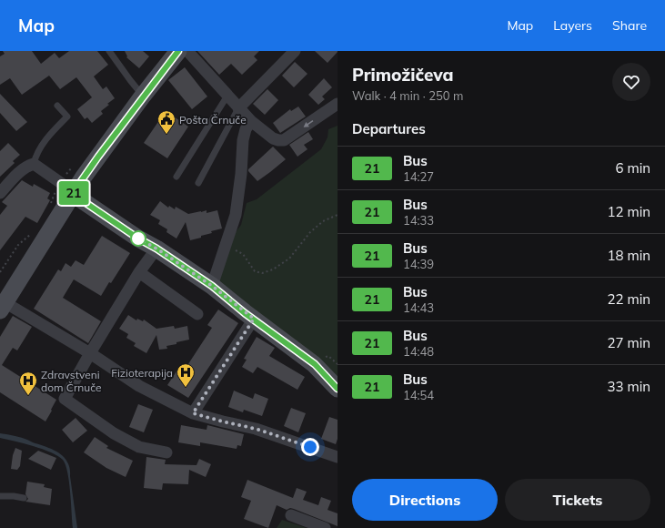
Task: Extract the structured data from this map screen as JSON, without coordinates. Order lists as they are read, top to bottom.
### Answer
{
  "places": {
    "public building": ["Pošta Črnuče"],
    "hospital": ["Fizioterapija", "Zdravstveni dom Črnuče"]
  },
  "lines": ["bus line 21"],
  "page": {
    "header": "Map",
    "nav": ["Map", "Layers", "Share"],
    "on_map": "21",
    "heading": [
      ["Primožičeva", "Walk · 4 min · 250 m"],
      "Departures"
    ],
    "list": [
      {
        "mark": "21",
        "name": "Bus",
        "note": "14:27",
        "value": "6 min"
      },
      {
        "mark": "21",
        "name": "Bus",
        "note": "14:33",
        "value": "12 min"
      },
      {
        "mark": "21",
        "name": "Bus",
        "note": "14:39",
        "value": "18 min"
      },
      {
        "mark": "21",
        "name": "Bus",
        "note": "14:43",
        "value": "22 min"
      },
      {
        "mark": "21",
        "name": "Bus",
        "note": "14:48",
        "value": "27 min"
      },
      {
        "mark": "21",
        "name": "Bus",
        "note": "14:54",
        "value": "33 min"
      }
    ],
    "buttons": ["Directions", "Tickets"]
  }
}
